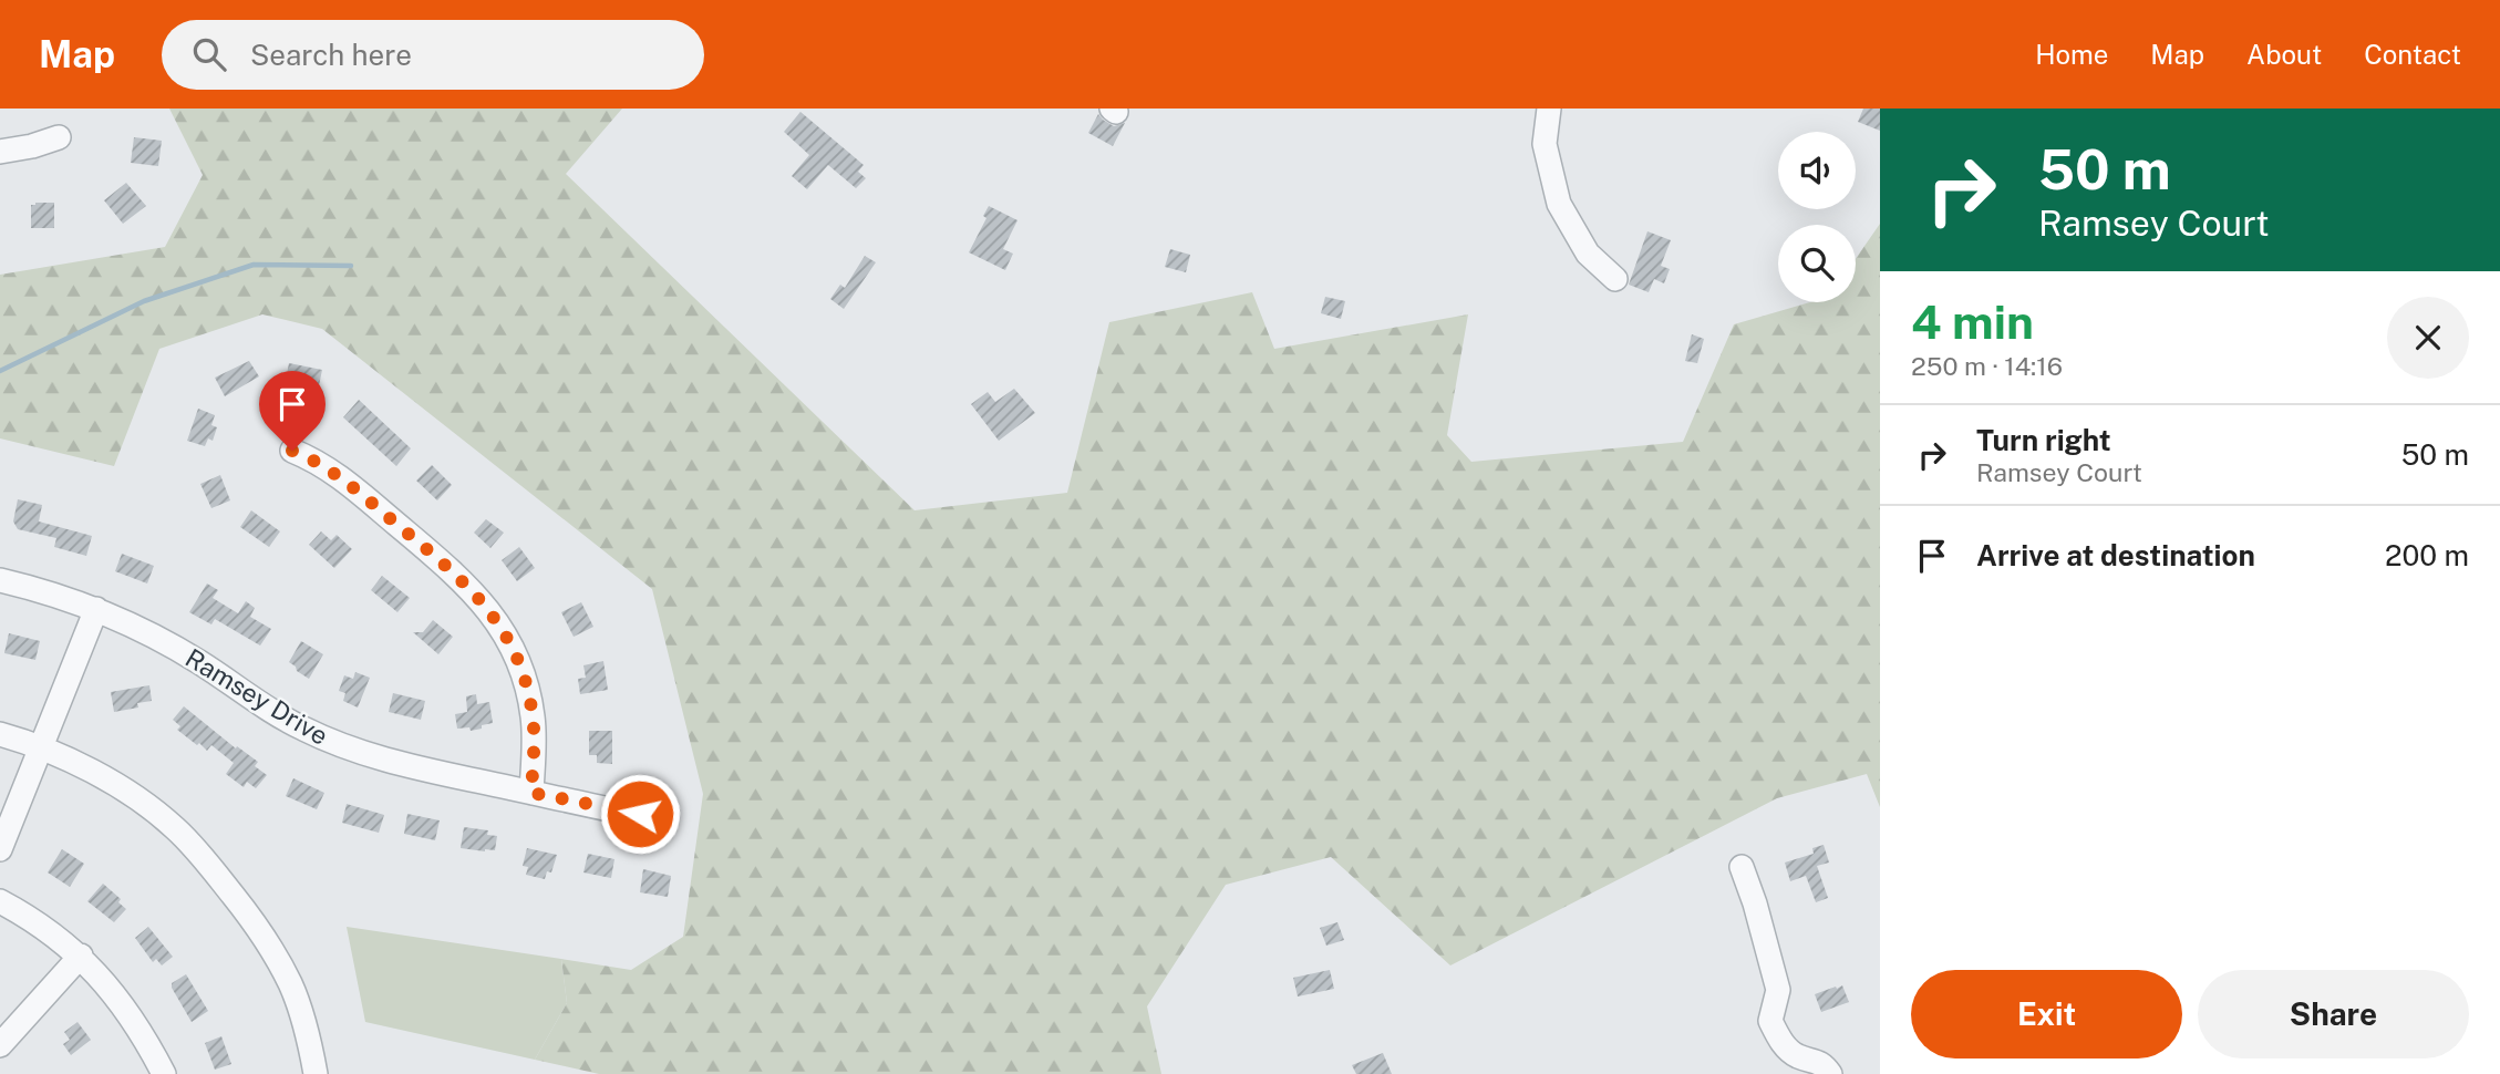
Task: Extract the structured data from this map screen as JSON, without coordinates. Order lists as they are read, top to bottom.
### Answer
{
  "streets": {
    "street": ["Ramsey Drive"]
  },
  "page": {
    "header": "Map",
    "search": "Search here",
    "nav": [
      "Home",
      "Map",
      "About",
      "Contact"
    ],
    "turn": ["50 m", "Ramsey Court"],
    "heading": ["4 min", "250 m · 14:16"],
    "list": [
      {
        "name": "Turn right",
        "note": "Ramsey Court",
        "value": "50 m"
      },
      {
        "name": "Arrive at destination",
        "value": "200 m"
      }
    ],
    "buttons": ["Exit", "Share"]
  }
}
